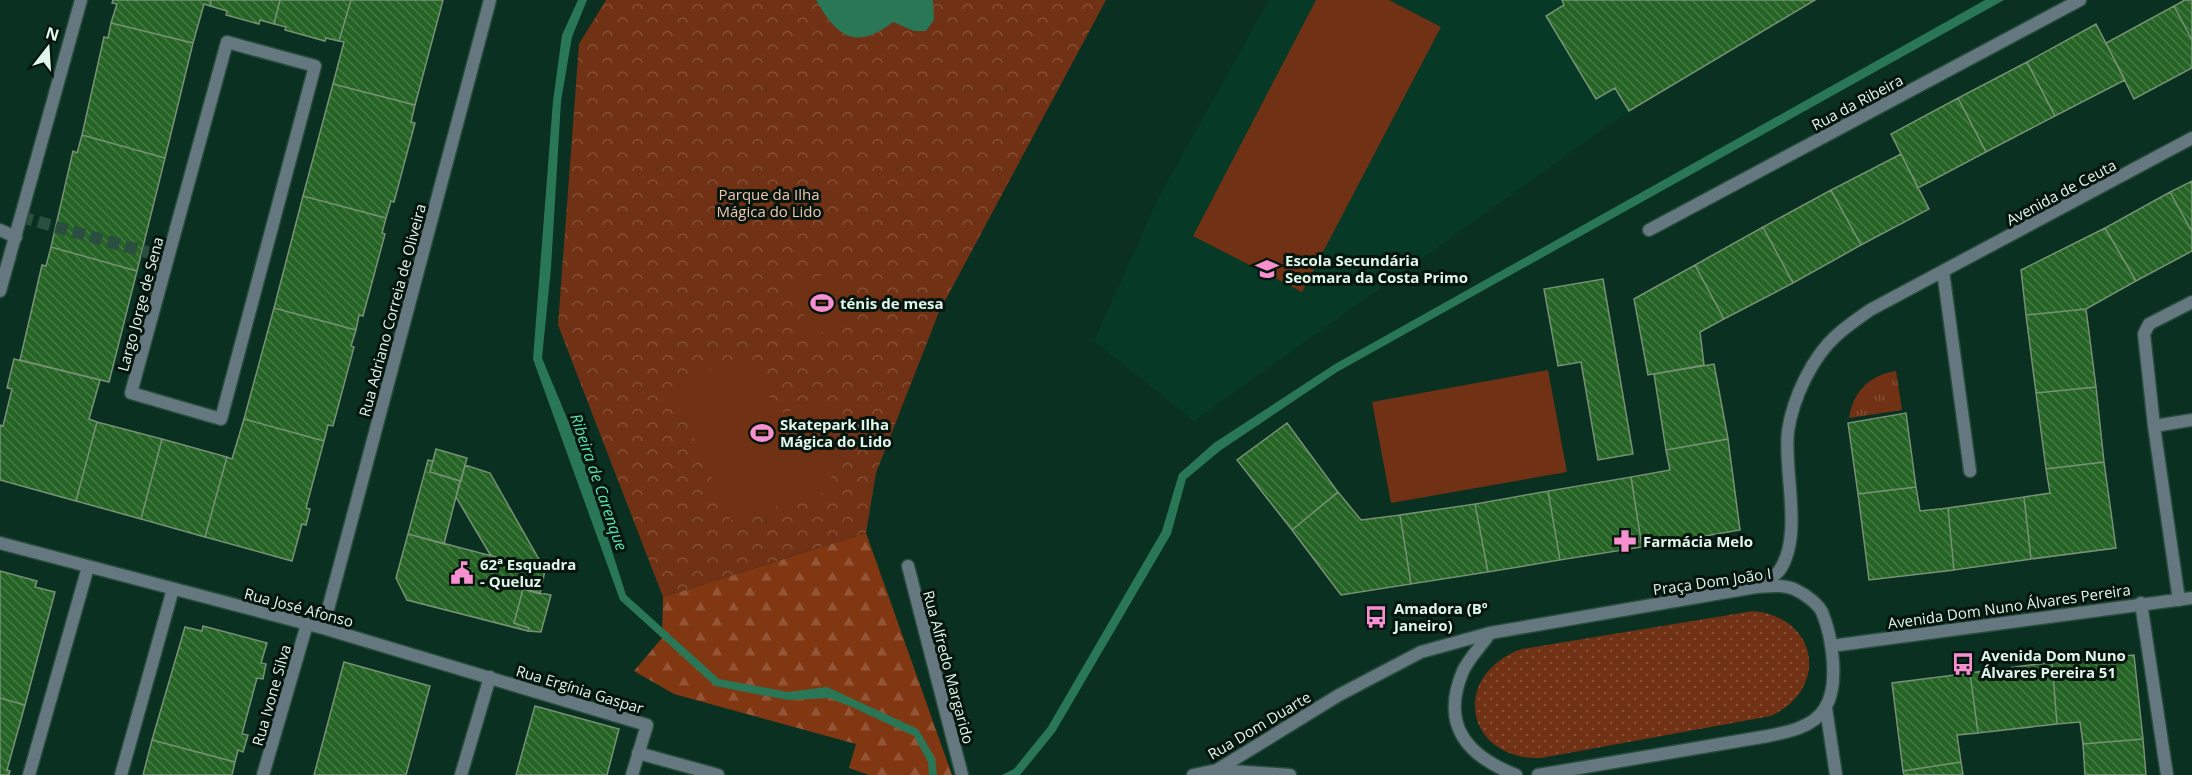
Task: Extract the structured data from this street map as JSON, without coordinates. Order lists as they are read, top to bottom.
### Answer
{
  "streets": {
    "street": [
      "Rua da Ribeira",
      "Avenida de Ceuta",
      "Largo Jorge de Sena",
      "Rua Adriano Correia de Oliveira",
      "Praça Dom João I",
      "Avenida Dom Nuno Álvares Pereira",
      "Rua José Afonso",
      "Rua Alfredo Margarido",
      "Rua Ergínia Gaspar",
      "Rua Ivone Silva",
      "Rua Dom Duarte"
    ]
  },
  "crossings": [
    ["Avenida de Ceuta", "Praça Dom João I"],
    ["Rua Adriano Correia de Oliveira", "Rua José Afonso"],
    ["Praça Dom João I", "Avenida Dom Nuno Álvares Pereira"],
    ["Praça Dom João I", "Rua Dom Duarte"],
    ["Rua José Afonso", "Rua Ergínia Gaspar"],
    ["Rua José Afonso", "Rua Ivone Silva"]
  ],
  "water": ["Ribeira de Carenque"],
  "parks": ["Parque da Ilha Mágica do Lido"],
  "places": {
    "school or university": ["Escola Secundária Seomara da Costa Primo"],
    "sports": ["ténis de mesa", "Skatepark Ilha Mágica do Lido"],
    "pharmacy": ["Farmácia Melo"],
    "public building": ["62ª Esquadra - Queluz"],
    "bus stop": ["Amadora (Bº Janeiro)", "Avenida Dom Nuno Álvares Pereira 51"]
  },
  "north": "top"
}
